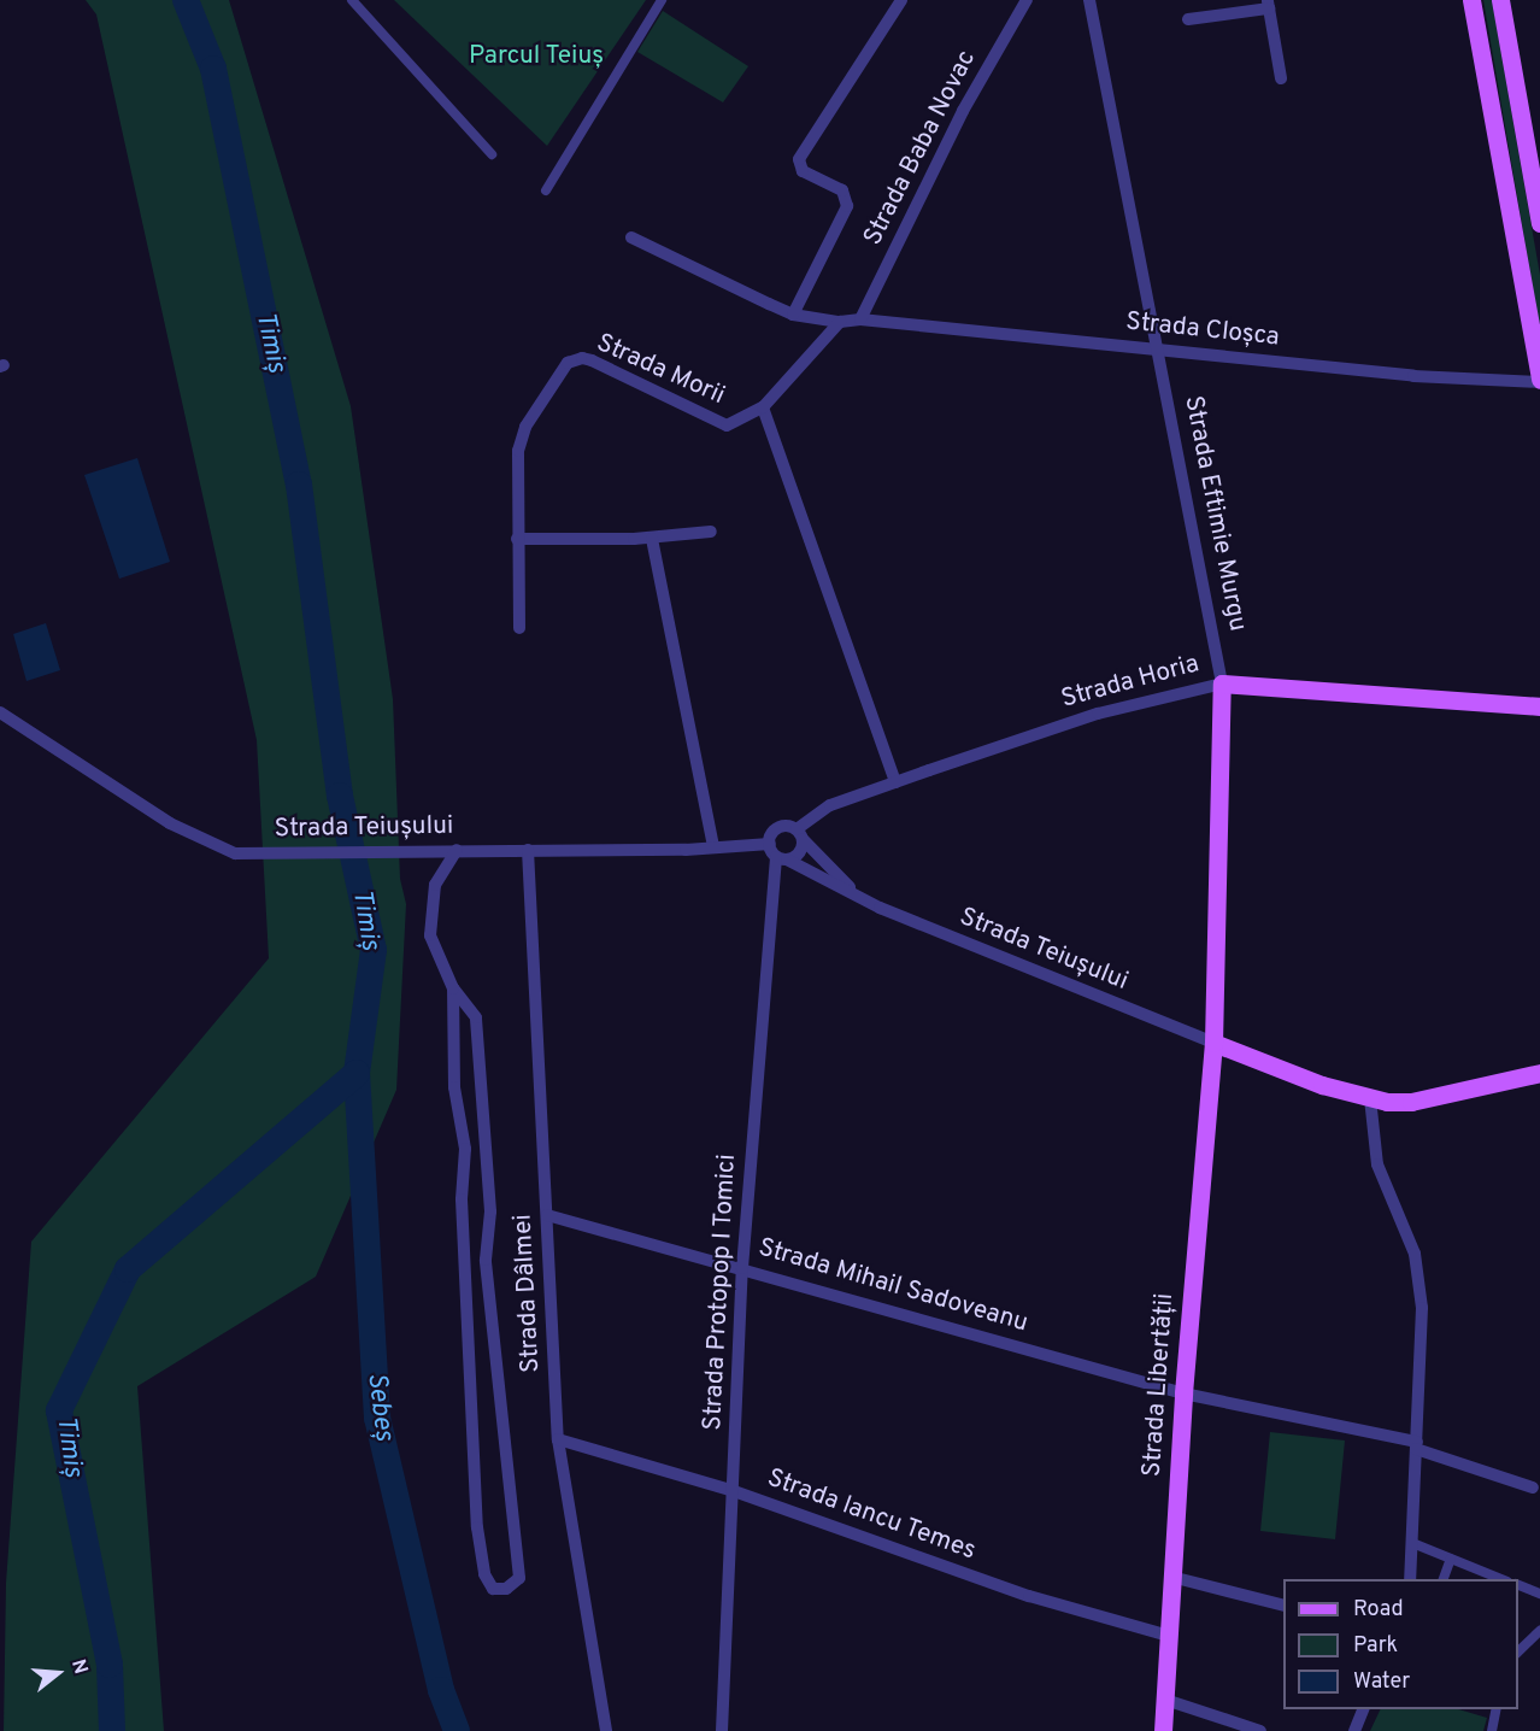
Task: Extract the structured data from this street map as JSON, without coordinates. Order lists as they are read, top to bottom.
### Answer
{
  "streets": {
    "main road": ["Strada Eftimie Murgu", "Strada Horia", "Strada Libertății"],
    "street": [
      "Strada Baba Novac",
      "Strada Cloșca",
      "Strada Morii",
      "Strada Teiușului",
      "Strada Mihail Sadoveanu",
      "Strada Protopop I Tomici",
      "Strada Dâlmei",
      "Strada Iancu Temes"
    ]
  },
  "crossings": [
    ["Strada Baba Novac", "Strada Cloșca"],
    ["Strada Cloșca", "Strada Eftimie Murgu"],
    ["Strada Eftimie Murgu", "Strada Horia"],
    ["Strada Eftimie Murgu", "Strada Teiușului"],
    ["Strada Eftimie Murgu", "Strada Libertății"],
    ["Strada Horia", "Strada Teiușului"],
    ["Strada Teiușului", "Strada Protopop I Tomici"],
    ["Strada Teiușului", "Strada Dâlmei"],
    ["Strada Teiușului", "Strada Libertății"],
    ["Strada Mihail Sadoveanu", "Strada Protopop I Tomici"],
    ["Strada Mihail Sadoveanu", "Strada Dâlmei"],
    ["Strada Mihail Sadoveanu", "Strada Libertății"],
    ["Strada Protopop I Tomici", "Strada Iancu Temes"],
    ["Strada Dâlmei", "Strada Iancu Temes"],
    ["Strada Libertății", "Strada Iancu Temes"]
  ],
  "water": ["Timiș", "Sebeș"],
  "parks": ["Parcul Teiuș"],
  "legend": ["Road", "Park", "Water"],
  "north": "right"
}
